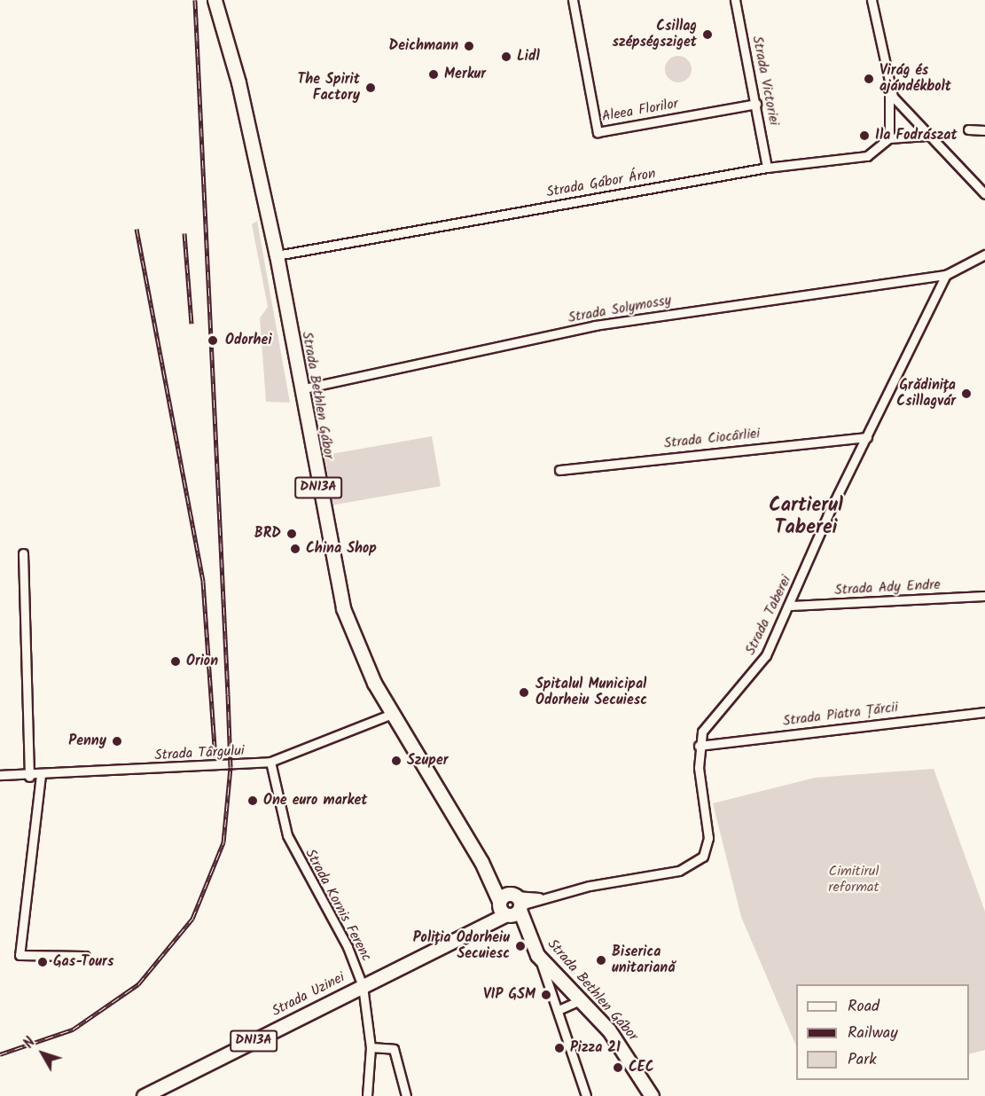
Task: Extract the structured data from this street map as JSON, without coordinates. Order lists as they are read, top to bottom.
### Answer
{
  "streets": {
    "main road": ["Strada Bethlen Gábor", "DN13A", "Strada Uzinei"],
    "street": [
      "Strada Victoriei",
      "Aleea Florilor",
      "Strada Gábor Áron",
      "Strada Solymossy",
      "Strada Ciocârliei",
      "Strada Ady Endre",
      "Strada Taberei",
      "Strada Piatra Țărcii",
      "Strada Târgului",
      "Strada Kornis Ferenc"
    ]
  },
  "crossings": [
    ["Strada Victoriei", "Aleea Florilor"],
    ["Strada Victoriei", "Strada Gábor Áron"],
    ["Strada Gábor Áron", "Strada Bethlen Gábor"],
    ["Strada Solymossy", "Strada Bethlen Gábor"],
    ["Strada Solymossy", "Strada Taberei"],
    ["Strada Bethlen Gábor", "Strada Taberei"],
    ["Strada Bethlen Gábor", "Strada Târgului"],
    ["Strada Bethlen Gábor", "Strada Uzinei"],
    ["Strada Ciocârliei", "Strada Taberei"],
    ["Strada Ady Endre", "Strada Taberei"],
    ["Strada Taberei", "Strada Piatra Țărcii"],
    ["Strada Taberei", "Strada Uzinei"],
    ["Strada Târgului", "Strada Kornis Ferenc"],
    ["Strada Kornis Ferenc", "Strada Uzinei"]
  ],
  "districts": ["Cartierul Taberei"],
  "parks": ["Cimitirul reformat"],
  "places": [
    "Csillag szépségsziget",
    "Deichmann",
    "Lidl",
    "Merkur",
    "Virág és ajándékbolt",
    "The Spirit Factory",
    "Ila Fodrászat",
    "Odorhei",
    "Grădinița Csillagvár",
    "BRD",
    "China Shop",
    "Orion",
    "Spitalul Municipal Odorheiu Secuiesc",
    "Penny",
    "Szuper",
    "One euro market",
    "Poliția Odorheiu Secuiesc",
    "Biserica unitariană",
    "Gas Tours",
    "VIP GSM",
    "Pizza 21",
    "CEC"
  ],
  "legend": ["Road", "Railway", "Park"],
  "north": "top left"
}
